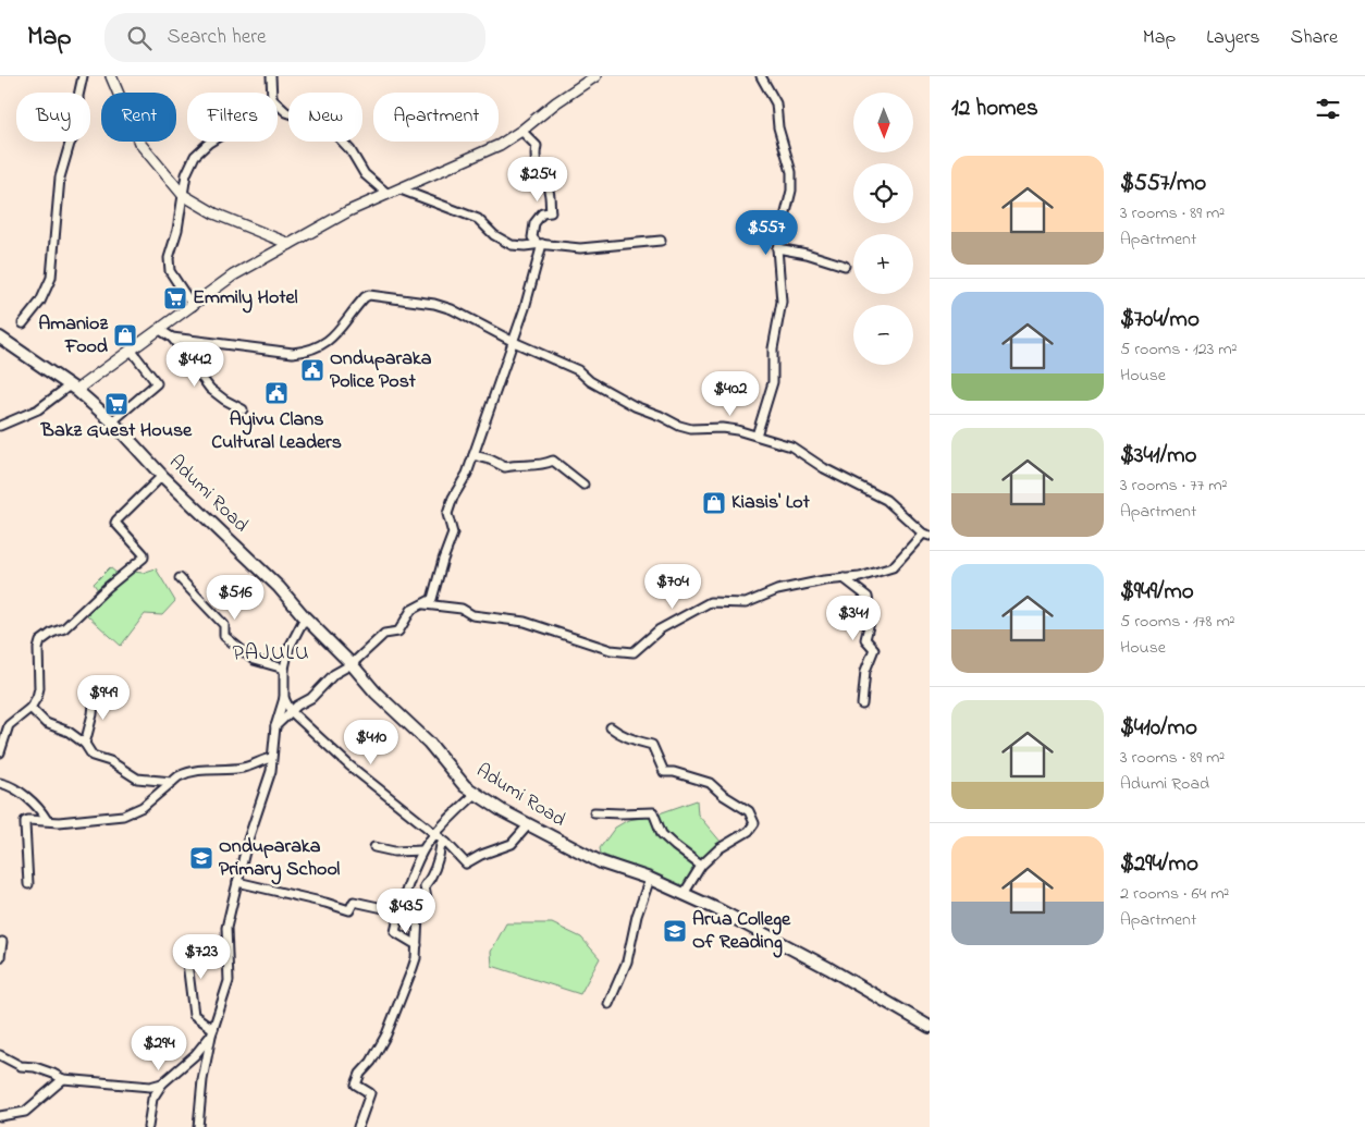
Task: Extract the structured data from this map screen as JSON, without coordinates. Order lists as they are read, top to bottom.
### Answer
{
  "streets": {
    "main road": ["Adumi Road"]
  },
  "districts": ["PAJULU"],
  "places": {
    "supermarket": ["Emmily Hotel", "Bakz Guest House"],
    "shop": ["Amanioz Food", "Kiasis' Lot"],
    "public building": ["Onduparaka Police Post", "Ayivu Clans Cultural Leaders"],
    "school or university": ["Onduparaka Primary School", "Arua College Of Reading"]
  },
  "north": "bottom",
  "page": {
    "header": "Map",
    "search": "Search here",
    "nav": ["Map", "Layers", "Share"],
    "heading": "12 homes",
    "map_buttons": ["+", "−"],
    "chip": [
      "Buy",
      "Rent",
      "Filters",
      "New",
      "Apartment"
    ],
    "list": [
      {
        "name": "$557/mo",
        "note": "3 rooms · 89 m² · Apartment"
      },
      {
        "name": "$704/mo",
        "note": "5 rooms · 123 m² · House"
      },
      {
        "name": "$341/mo",
        "note": "3 rooms · 77 m² · Apartment"
      },
      {
        "name": "$949/mo",
        "note": "5 rooms · 178 m² · House"
      },
      {
        "name": "$410/mo",
        "note": "3 rooms · 89 m² · Adumi Road"
      },
      {
        "name": "$294/mo",
        "note": "2 rooms · 64 m² · Apartment"
      }
    ],
    "price": [
      "$254",
      "$557",
      "$442",
      "$402",
      "$704",
      "$516",
      "$341",
      "$949",
      "$410",
      "$435",
      "$723",
      "$294"
    ]
  }
}
